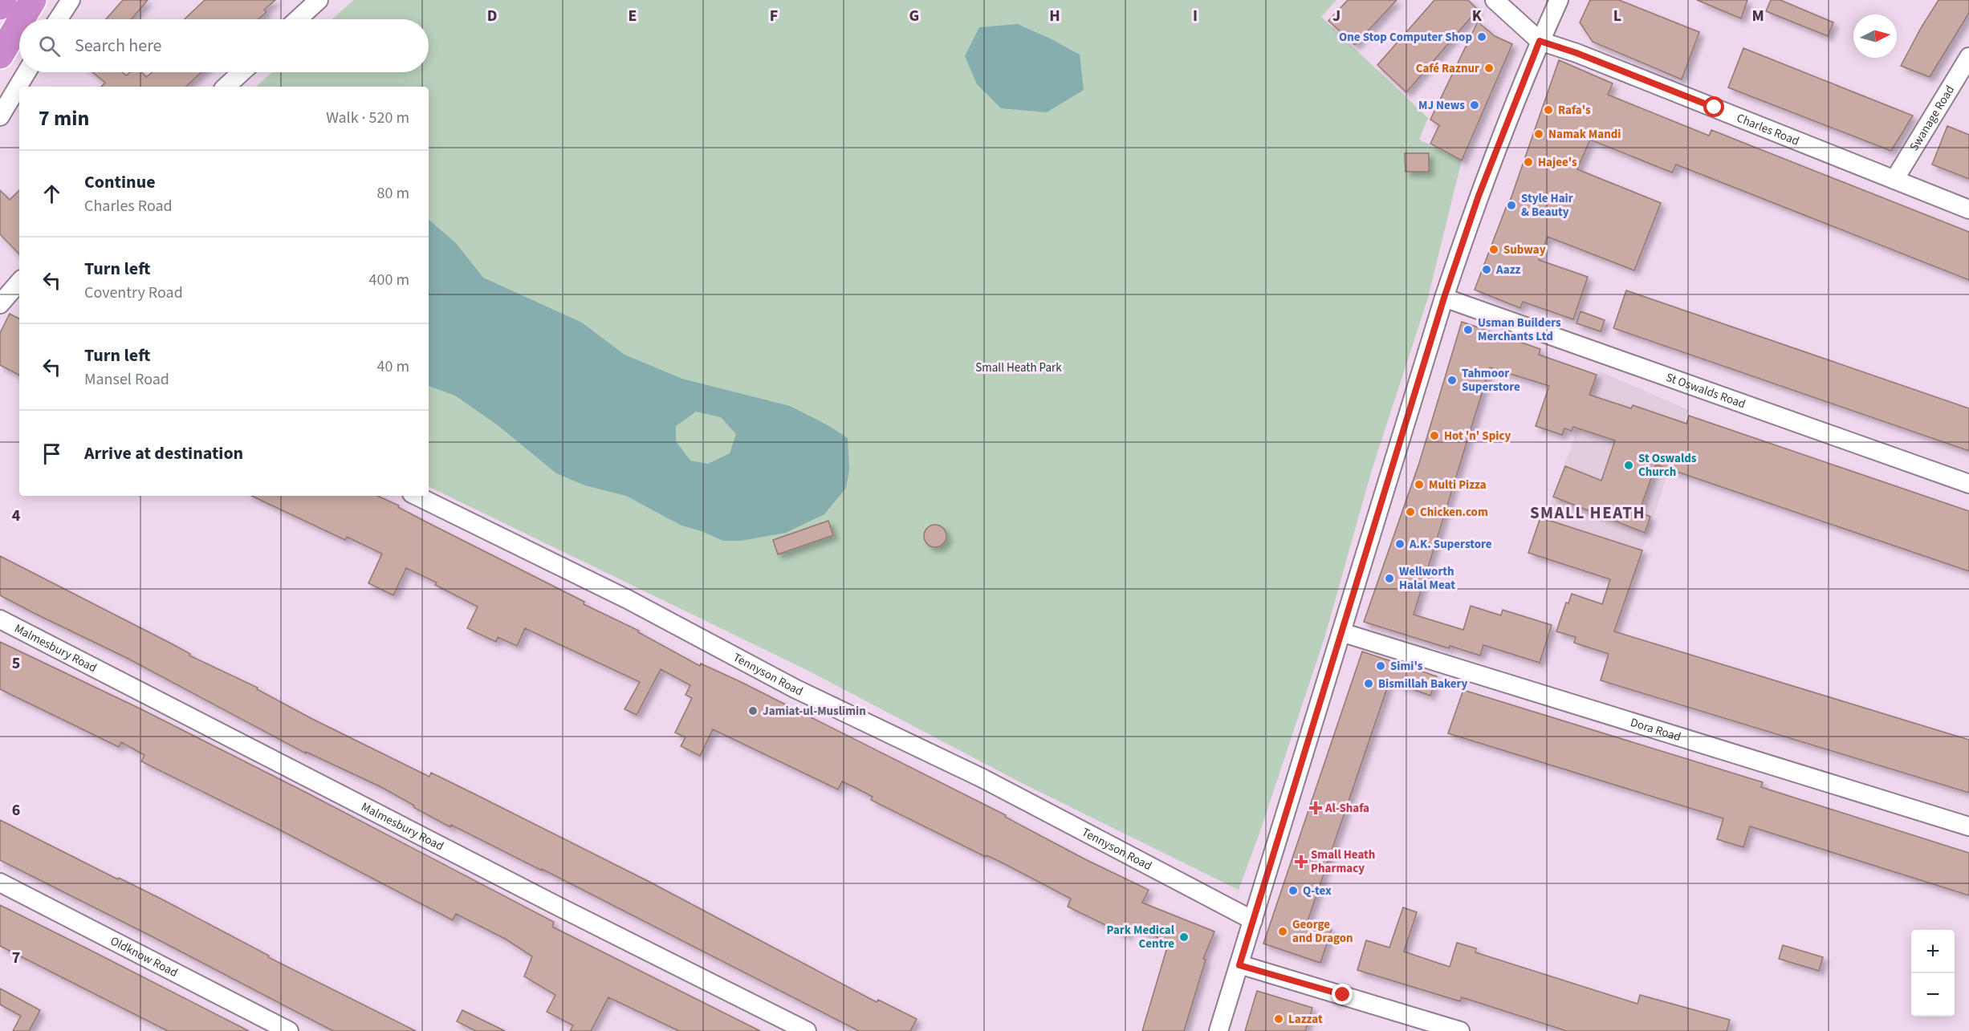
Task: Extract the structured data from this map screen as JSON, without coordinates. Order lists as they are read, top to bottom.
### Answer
{
  "streets": {
    "street": [
      "Swanage Road",
      "Charles Road",
      "St Oswalds Road",
      "Malmesbury Road",
      "Tennyson Road",
      "Dora Road",
      "Oldknow Road"
    ]
  },
  "crossings": [
    ["Swanage Road", "Charles Road"]
  ],
  "districts": ["SMALL HEATH"],
  "parks": ["Small Heath Park"],
  "places": {
    "other": [
      "One Stop Computer Shop",
      "Café Raznur",
      "MJ News",
      "Rafa's",
      "Namak Mandi",
      "Hajee's",
      "Style Hair & Beauty",
      "Subway",
      "Aazz",
      "Usman Builders Merchants Ltd",
      "Tahmoor Superstore",
      "Hot 'n' Spicy",
      "St Oswalds Church",
      "Multi Pizza",
      "Chicken.com",
      "A.K. Superstore",
      "Wellworth Halal Meat",
      "Simi's",
      "Bismillah Bakery",
      "Jamiat-ul-Muslimin",
      "Q-tex",
      "George and Dragon",
      "Park Medical Centre",
      "Lazzat"
    ],
    "health": ["Al-Shafa", "Small Heath Pharmacy"]
  },
  "north": "right",
  "page": {
    "search": "Search here",
    "heading": ["7 min", "Walk · 520 m"],
    "list": [
      ["Continue", "Charles Road", "80 m"],
      ["Turn left", "Coventry Road", "400 m"],
      ["Turn left", "Mansel Road", "40 m"],
      "Arrive at destination"
    ],
    "map_buttons": ["+", "−"]
  },
  "grid": {
    "columns": [
      "D",
      "E",
      "F",
      "G",
      "H",
      "I",
      "J",
      "K",
      "L",
      "M"
    ],
    "rows": [
      "4",
      "5",
      "6",
      "7"
    ]
  }
}
